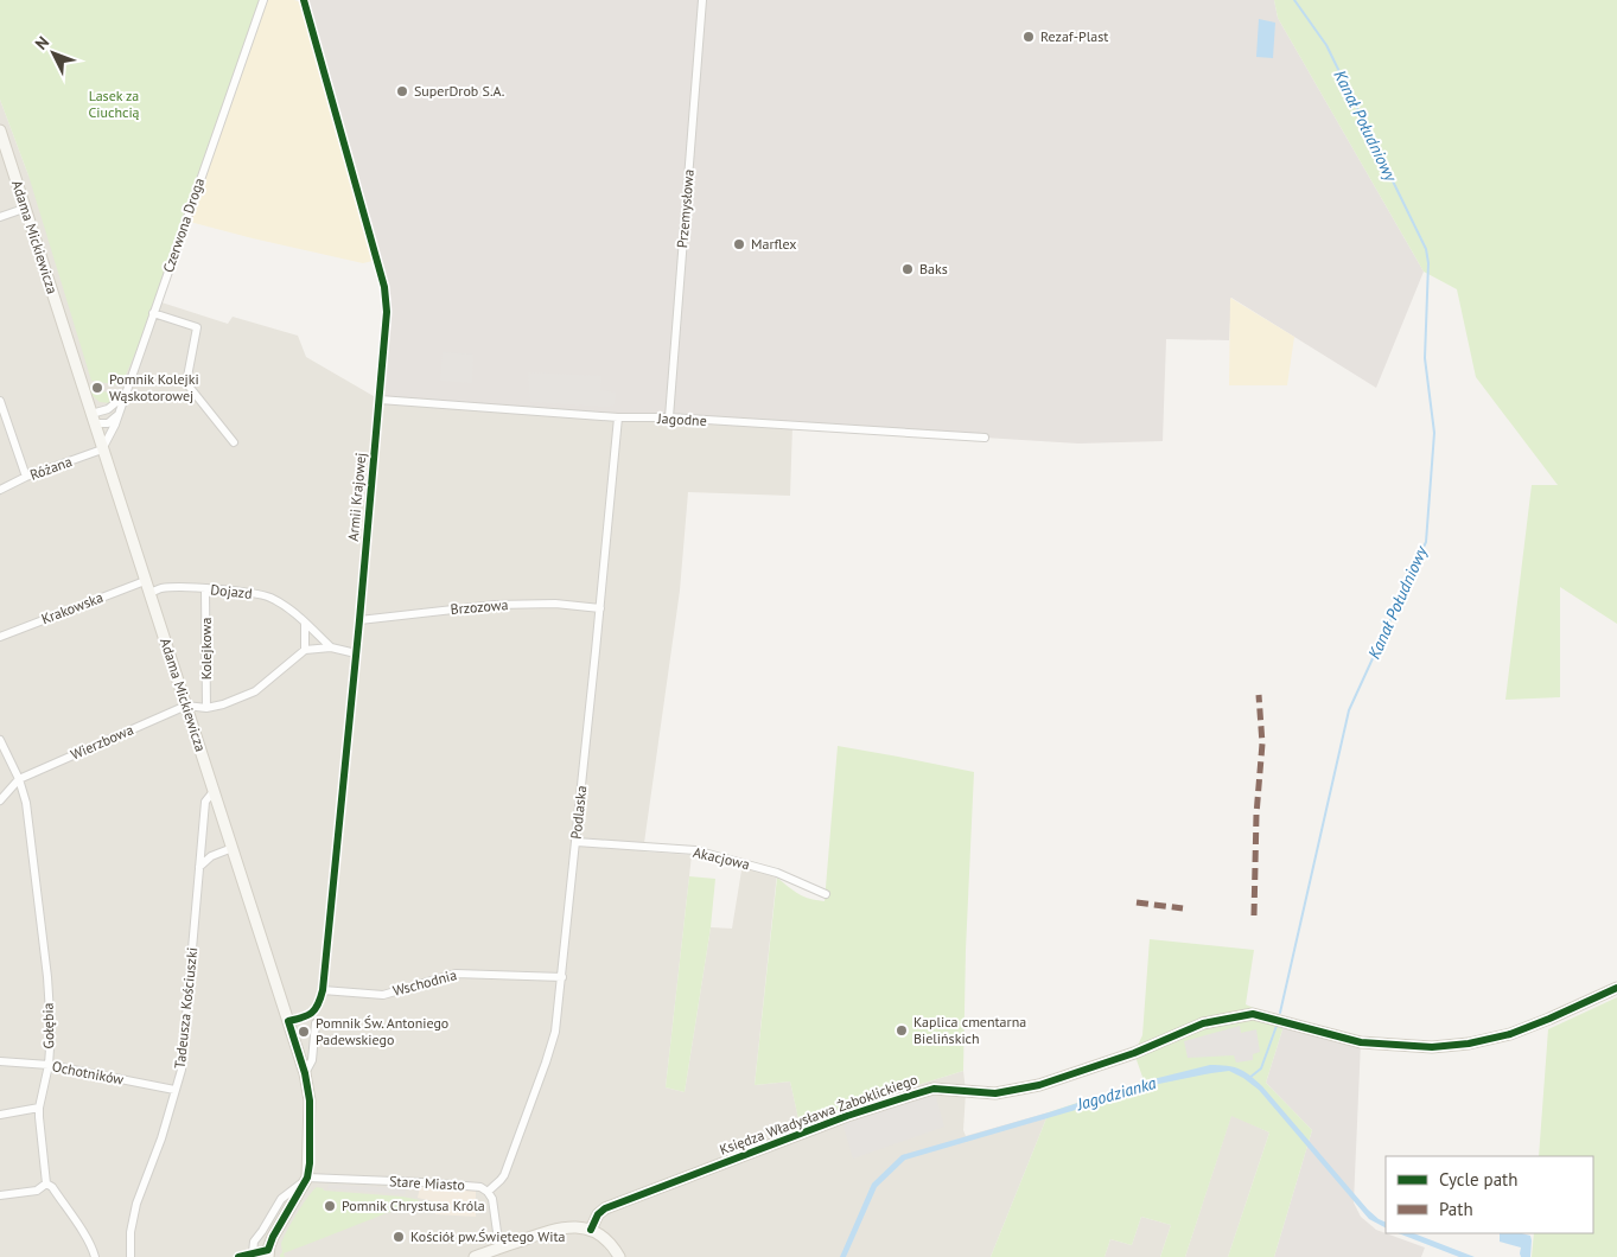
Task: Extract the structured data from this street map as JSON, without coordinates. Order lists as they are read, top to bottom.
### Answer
{
  "streets": {
    "main road": ["Adama Mickiewicza", "Księdza Władysława Żaboklickiego"],
    "street": [
      "Przemysłowa",
      "Czerwona Droga",
      "Jagodne",
      "Różana",
      "Armii Krajowej",
      "Dojazd",
      "Brzozowa",
      "Krakowska",
      "Kolejkowa",
      "Wierzbowa",
      "Podlaska",
      "Akacjowa",
      "Wschodnia",
      "Tadeusza Kościuszki",
      "Gołębia",
      "Ochotników",
      "Stare Miasto"
    ]
  },
  "crossings": [
    ["Przemysłowa", "Jagodne"],
    ["Czerwona Droga", "Adama Mickiewicza"],
    ["Czerwona Droga", "Różana"],
    ["Adama Mickiewicza", "Różana"],
    ["Adama Mickiewicza", "Armii Krajowej"],
    ["Adama Mickiewicza", "Dojazd"],
    ["Adama Mickiewicza", "Krakowska"],
    ["Adama Mickiewicza", "Wierzbowa"],
    ["Adama Mickiewicza", "Tadeusza Kościuszki"],
    ["Adama Mickiewicza", "Stare Miasto"],
    ["Jagodne", "Armii Krajowej"],
    ["Jagodne", "Podlaska"],
    ["Armii Krajowej", "Brzozowa"],
    ["Armii Krajowej", "Wschodnia"],
    ["Dojazd", "Kolejkowa"],
    ["Brzozowa", "Podlaska"],
    ["Wierzbowa", "Gołębia"],
    ["Podlaska", "Akacjowa"],
    ["Podlaska", "Wschodnia"],
    ["Podlaska", "Stare Miasto"],
    ["Tadeusza Kościuszki", "Ochotników"],
    ["Gołębia", "Ochotników"]
  ],
  "water": ["Kanał Południowy", "Jagodzianka"],
  "parks": ["Lasek za Ciuchcią"],
  "places": [
    "Rezaf-Plast",
    "SuperDrob S.A.",
    "Marflex",
    "Baks",
    "Pomnik Kolejki Wąskotorowej",
    "Kaplica cmentarna Bielińskich",
    "Pomnik Św. Antoniego Padewskiego",
    "Pomnik Chrystusa Króla",
    "Kościół pw.Świętego Wita"
  ],
  "legend": ["Cycle path", "Path"],
  "north": "top left"
}
